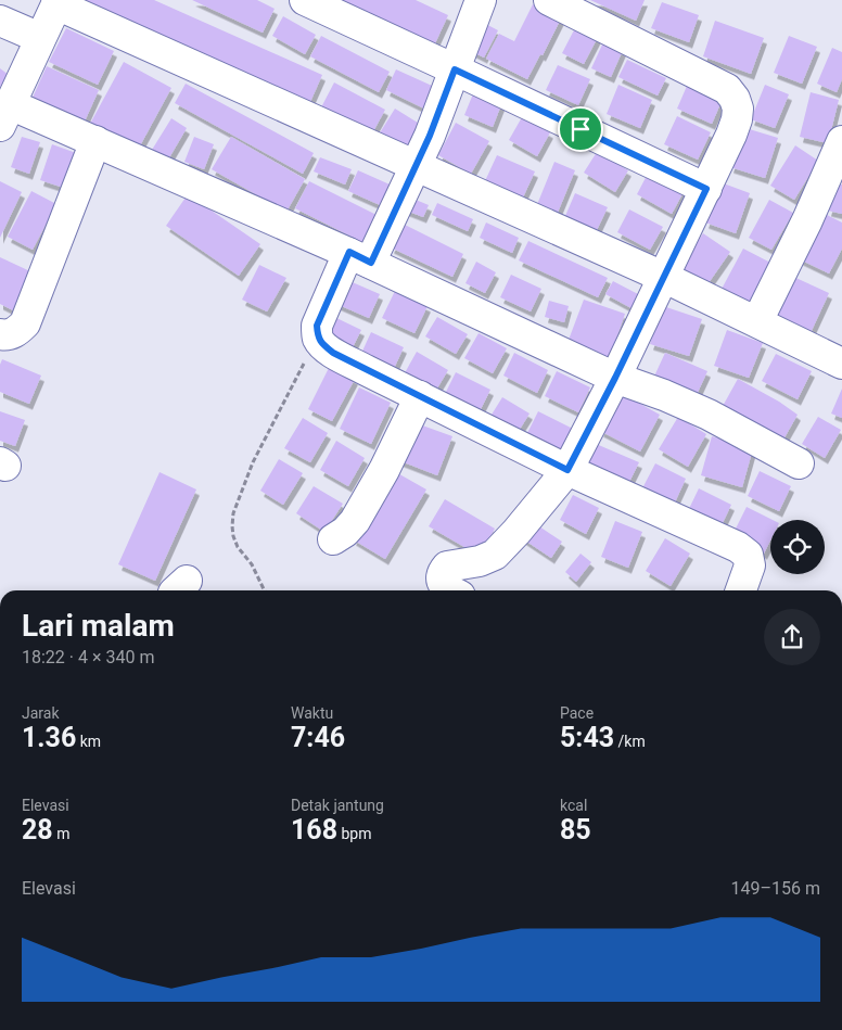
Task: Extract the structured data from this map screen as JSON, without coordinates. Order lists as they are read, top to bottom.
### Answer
{
  "page": {
    "heading": ["Lari malam", "18:22 · 4 × 340 m"],
    "stats": [
      ["Jarak", "1.36 km"],
      ["Waktu", "7:46"],
      ["Pace", "5:43 /km"],
      ["Elevasi", "28 m"],
      ["Detak jantung", "168 bpm"],
      ["kcal", "85"]
    ],
    "chart": ["Elevasi", "149–156 m"]
  }
}
